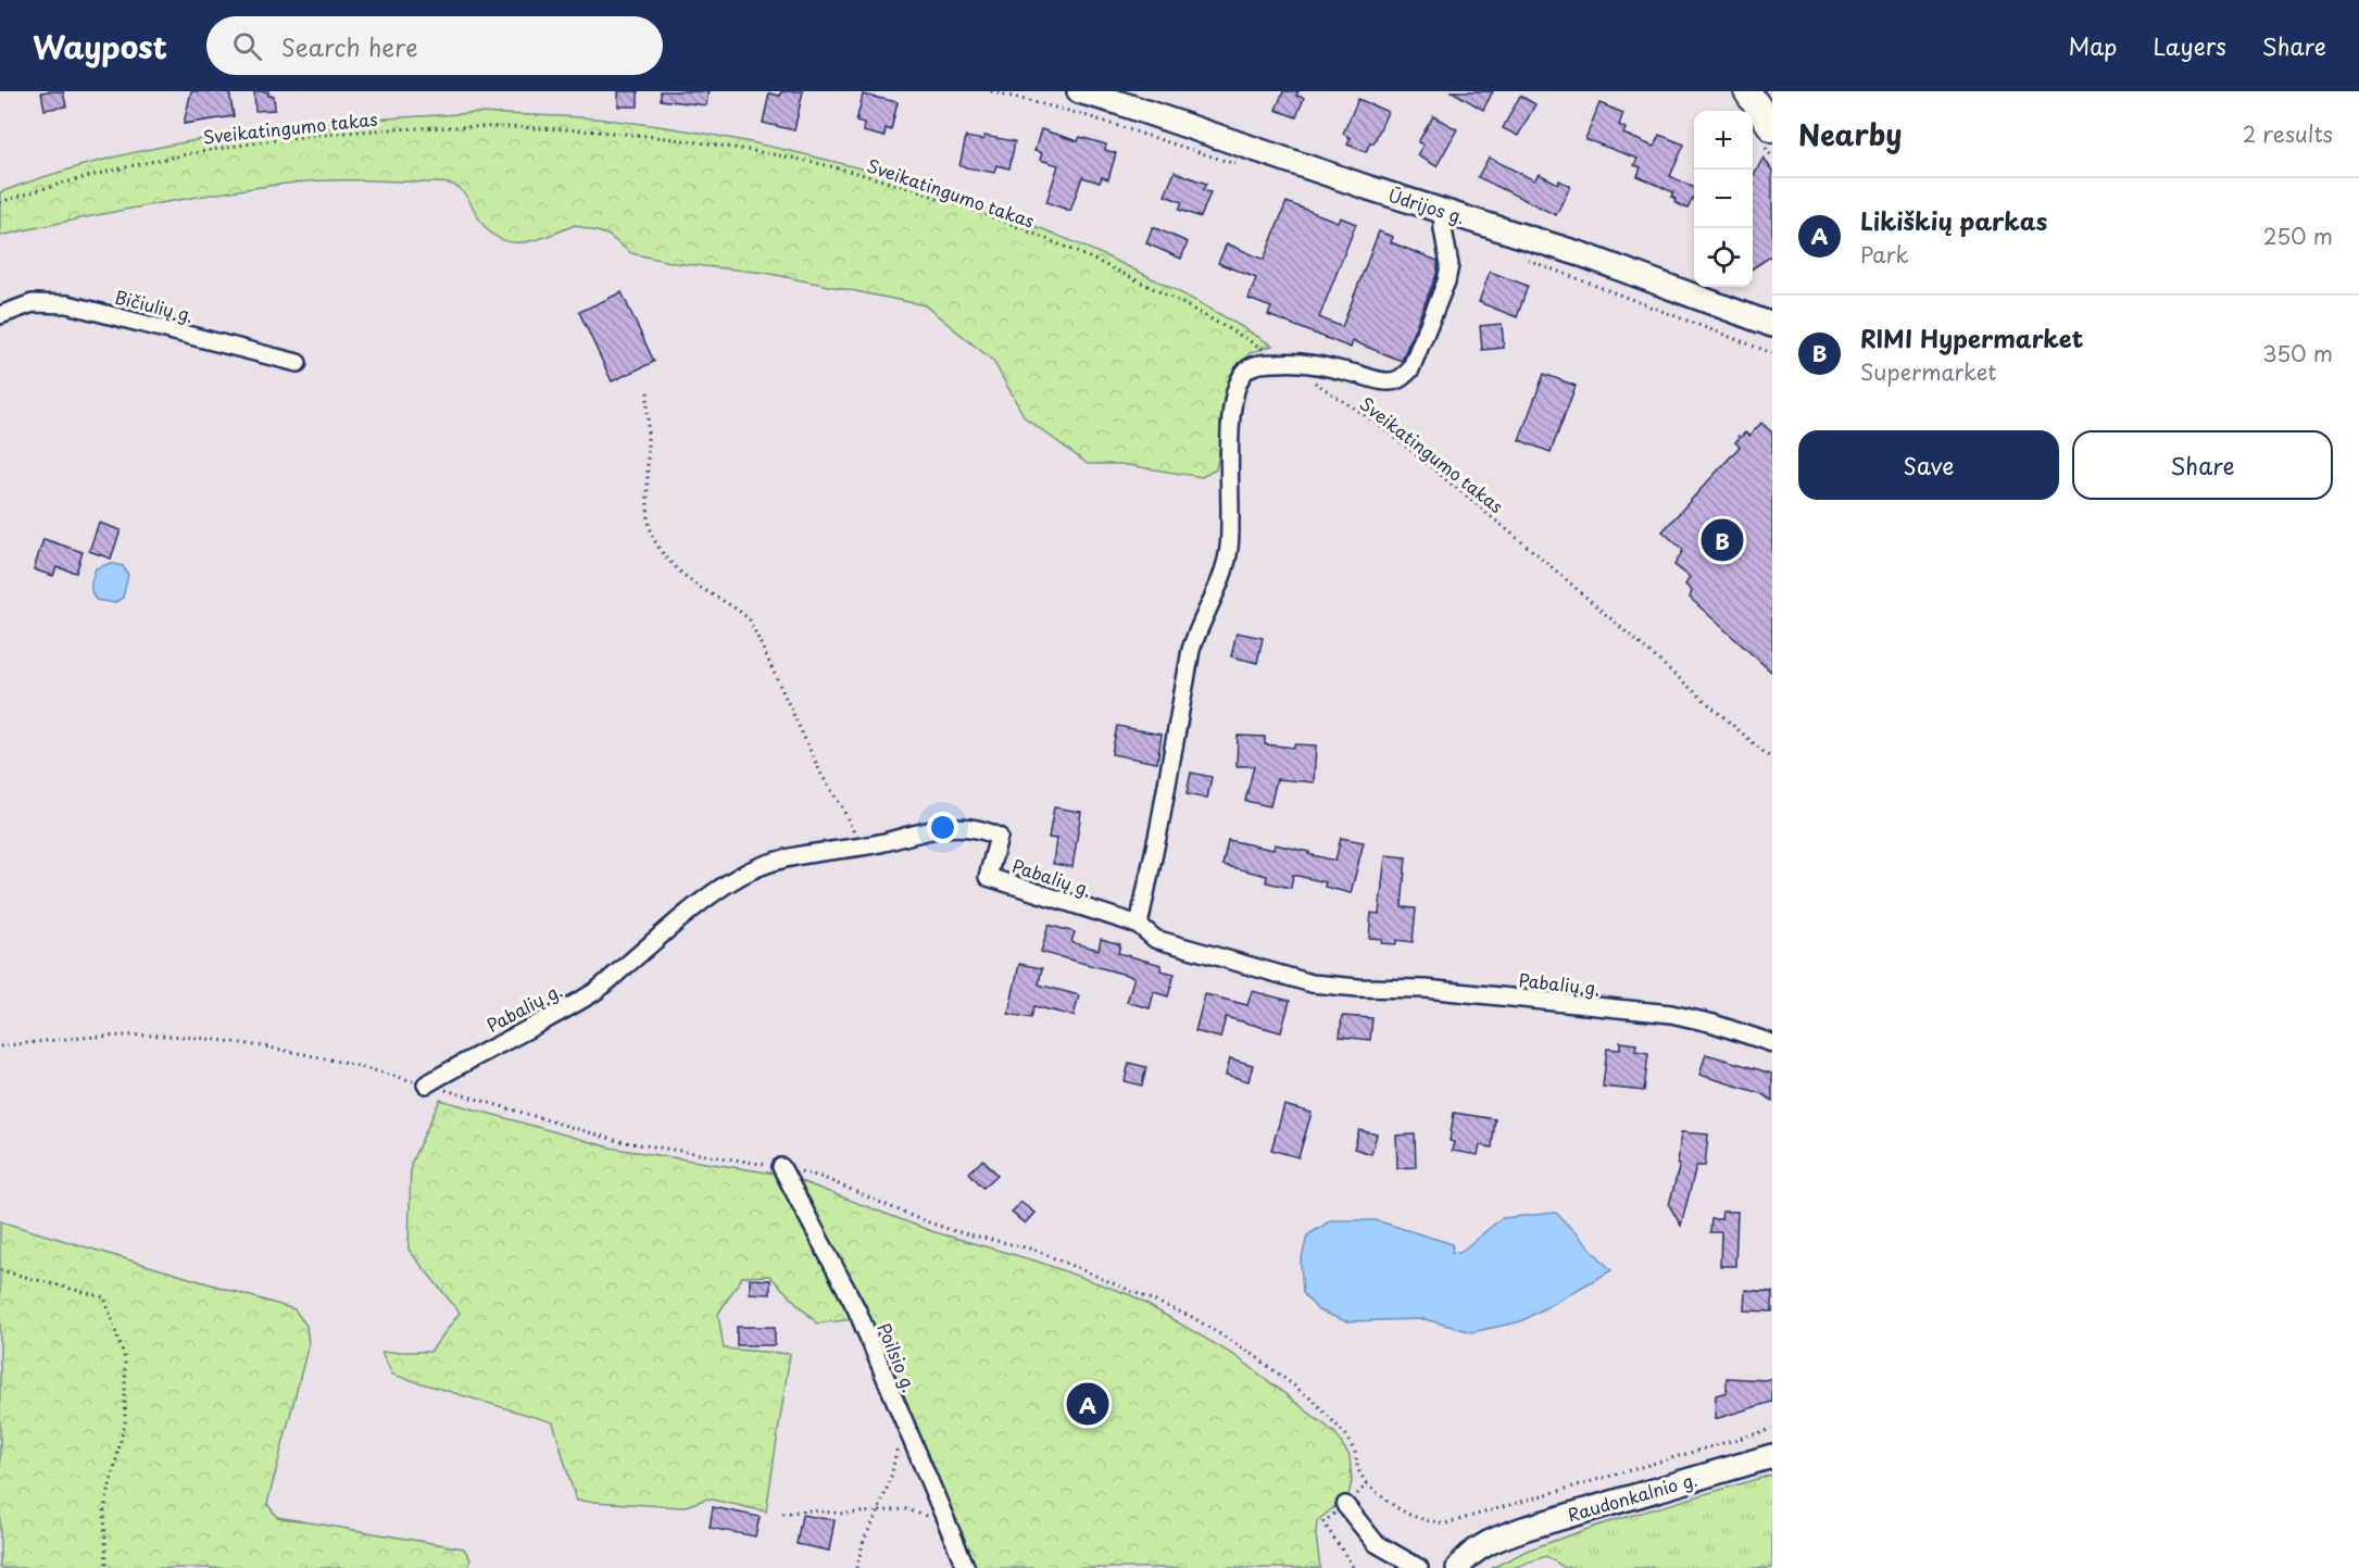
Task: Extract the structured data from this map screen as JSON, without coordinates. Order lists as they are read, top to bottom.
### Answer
{
  "streets": {
    "main road": ["Ūdrijos g.", "Raudonkalnio g."],
    "street": ["Bičiulių g.", "Pabalių g.", "Poilsio g."],
    "path": ["Sveikatingumo takas"]
  },
  "page": {
    "header": "Waypost",
    "search": "Search here",
    "nav": ["Map", "Layers", "Share"],
    "heading": ["Nearby", "2 results"],
    "map_buttons": ["+", "−"],
    "list": [
      {
        "mark": "A",
        "name": "Likiškių parkas",
        "note": "Park",
        "value": "250 m"
      },
      {
        "mark": "B",
        "name": "RIMI Hypermarket",
        "note": "Supermarket",
        "value": "350 m"
      }
    ],
    "buttons": ["Save", "Share"],
    "pins": ["B", "A"]
  }
}
